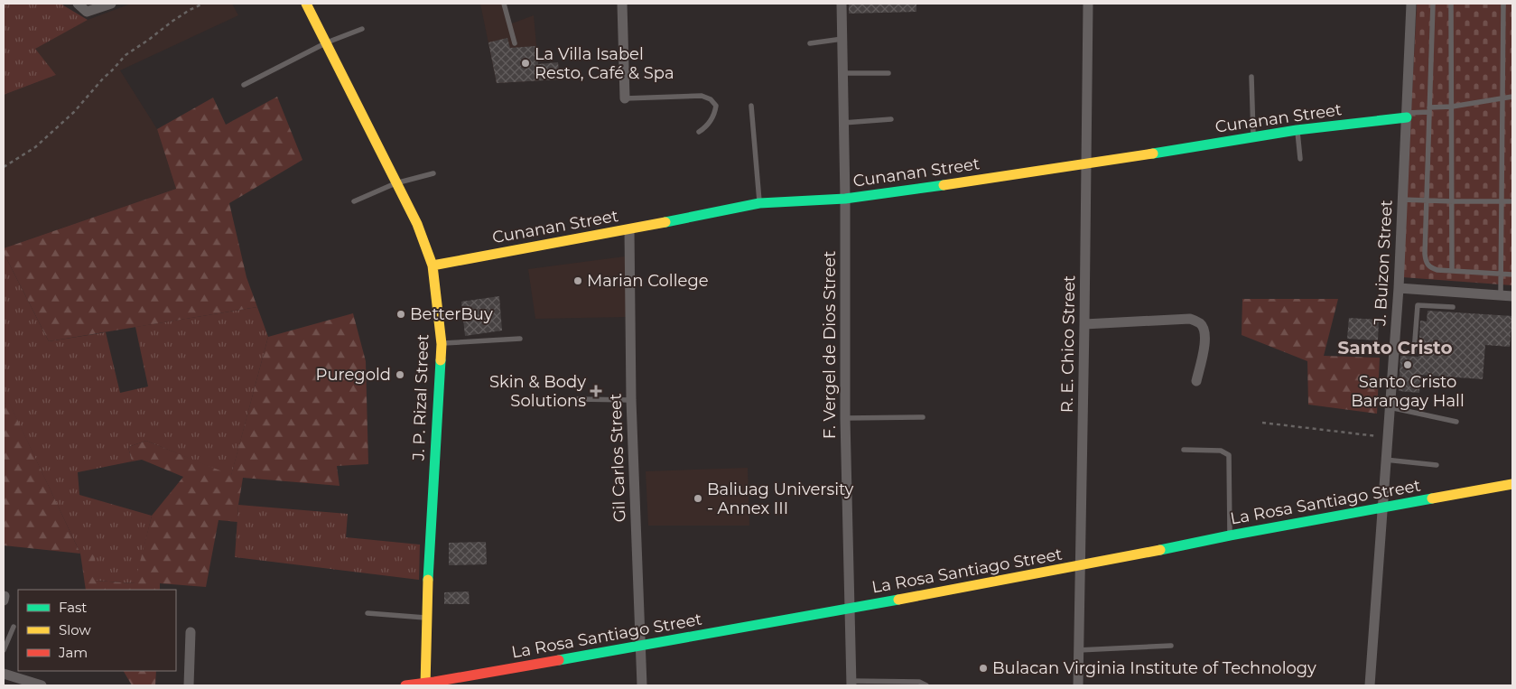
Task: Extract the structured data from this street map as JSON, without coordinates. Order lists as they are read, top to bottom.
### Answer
{
  "streets": {
    "street": [
      "Cunanan Street",
      "J. Buizon Street",
      "R. E. Chico Street",
      "F. Vergel de Dios Street",
      "J. P. Rizal Street",
      "Gil Carlos Street",
      "La Rosa Santiago Street"
    ]
  },
  "crossings": [
    ["Cunanan Street", "J. Buizon Street"],
    ["Cunanan Street", "R. E. Chico Street"],
    ["Cunanan Street", "F. Vergel de Dios Street"],
    ["Cunanan Street", "J. P. Rizal Street"],
    ["Cunanan Street", "Gil Carlos Street"],
    ["J. Buizon Street", "La Rosa Santiago Street"],
    ["R. E. Chico Street", "La Rosa Santiago Street"],
    ["F. Vergel de Dios Street", "La Rosa Santiago Street"],
    ["J. P. Rizal Street", "La Rosa Santiago Street"],
    ["Gil Carlos Street", "La Rosa Santiago Street"]
  ],
  "districts": ["Santo Cristo"],
  "places": {
    "other": [
      "La Villa Isabel Resto, Café & Spa",
      "Marian College",
      "BetterBuy",
      "Santo Cristo Barangay Hall",
      "Puregold",
      "Baliuag University - Annex III",
      "Bulacan Virginia Institute of Technology"
    ],
    "health": ["Skin & Body Solutions"]
  },
  "legend": ["Fast", "Slow", "Jam"]
}
